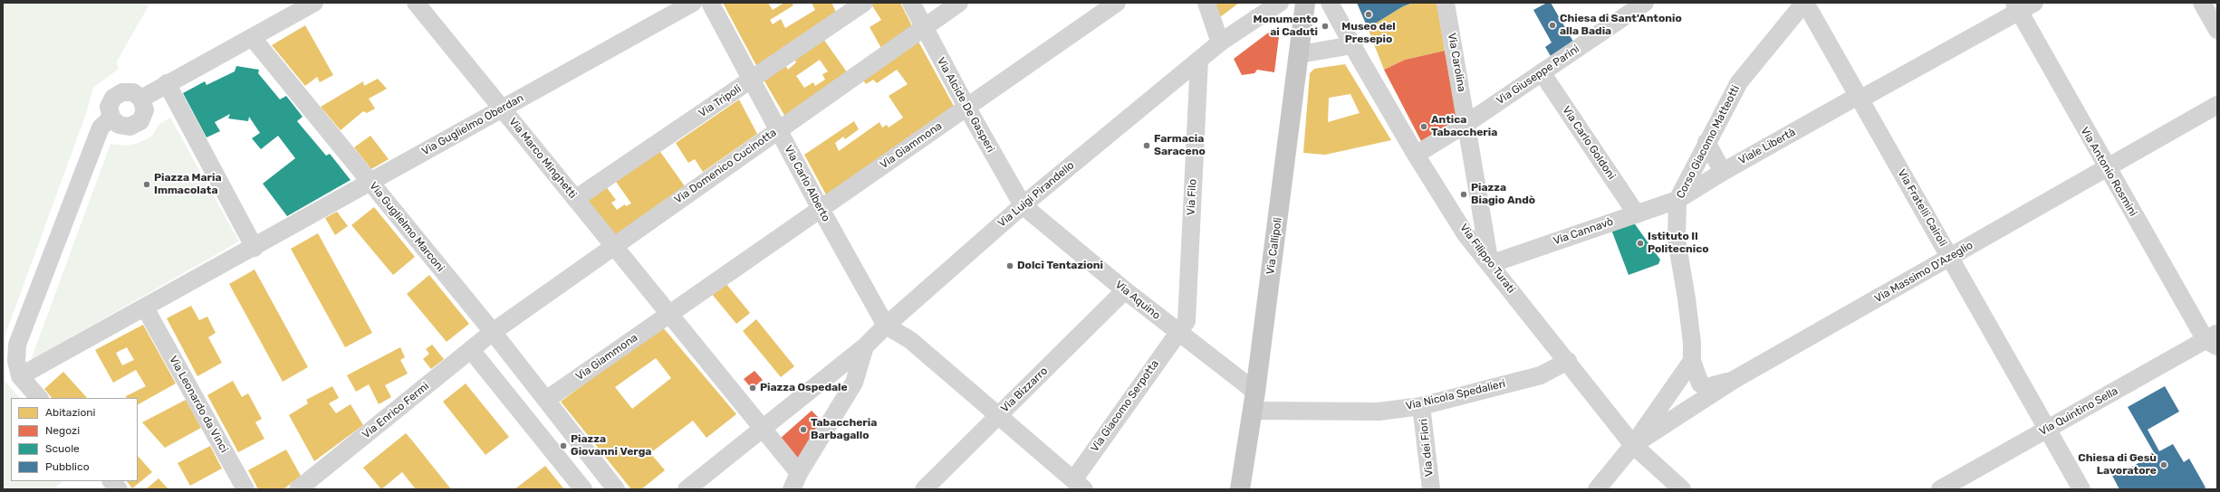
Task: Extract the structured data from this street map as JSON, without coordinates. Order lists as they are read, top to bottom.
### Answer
{
  "streets": {
    "main road": ["Via Callipoli"],
    "street": [
      "Via Carolina",
      "Via Giuseppe Parini",
      "Via Tripoli",
      "Via Alcide De Gasperi",
      "Via Guglielmo Oberdan",
      "Corso Giacomo Matteotti",
      "Via Carlo Goldoni",
      "Via Giammona",
      "Viale Libertà",
      "Via Marco Minghetti",
      "Via Domenico Cucinotta",
      "Via Antonio Rosmini",
      "Via Carlo Alberto",
      "Via Luigi Pirandello",
      "Via Filo",
      "Via Fratelli Cairoli",
      "Via Guglielmo Marconi",
      "Via Cannavò",
      "Via Filippo Turati",
      "Via Massimo D'Azeglio",
      "Via Aquino",
      "Via Bizzarro",
      "Via Nicola Spedalieri",
      "Via Leonardo da Vinci",
      "Via Giacomo Serpotta",
      "Via Enrico Fermi",
      "Via Quintino Sella",
      "Via dei Fiori"
    ]
  },
  "crossings": [
    ["Via Carolina", "Via Giuseppe Parini"],
    ["Via Carolina", "Via Cannavò"],
    ["Via Carolina", "Via Filippo Turati"],
    ["Via Giuseppe Parini", "Via Carlo Goldoni"],
    ["Via Giuseppe Parini", "Via Filippo Turati"],
    ["Via Tripoli", "Via Marco Minghetti"],
    ["Via Tripoli", "Via Carlo Alberto"],
    ["Via Alcide De Gasperi", "Via Giammona"],
    ["Via Alcide De Gasperi", "Via Domenico Cucinotta"],
    ["Via Alcide De Gasperi", "Via Luigi Pirandello"],
    ["Via Alcide De Gasperi", "Via Aquino"],
    ["Via Guglielmo Oberdan", "Via Marco Minghetti"],
    ["Via Guglielmo Oberdan", "Via Guglielmo Marconi"],
    ["Via Guglielmo Oberdan", "Via Leonardo da Vinci"],
    ["Corso Giacomo Matteotti", "Viale Libertà"],
    ["Corso Giacomo Matteotti", "Via Fratelli Cairoli"],
    ["Corso Giacomo Matteotti", "Via Cannavò"],
    ["Corso Giacomo Matteotti", "Via Massimo D'Azeglio"],
    ["Via Carlo Goldoni", "Via Cannavò"],
    ["Via Giammona", "Via Marco Minghetti"],
    ["Via Giammona", "Via Carlo Alberto"],
    ["Via Giammona", "Via Guglielmo Marconi"],
    ["Viale Libertà", "Via Antonio Rosmini"],
    ["Viale Libertà", "Via Fratelli Cairoli"],
    ["Viale Libertà", "Via Cannavò"],
    ["Via Marco Minghetti", "Via Domenico Cucinotta"],
    ["Via Marco Minghetti", "Via Luigi Pirandello"],
    ["Via Domenico Cucinotta", "Via Carlo Alberto"],
    ["Via Domenico Cucinotta", "Via Guglielmo Marconi"],
    ["Via Domenico Cucinotta", "Via Enrico Fermi"],
    ["Via Antonio Rosmini", "Via Massimo D'Azeglio"],
    ["Via Antonio Rosmini", "Via Quintino Sella"],
    ["Via Carlo Alberto", "Via Luigi Pirandello"],
    ["Via Luigi Pirandello", "Via Filo"],
    ["Via Luigi Pirandello", "Via Aquino"],
    ["Via Filo", "Via Aquino"],
    ["Via Filo", "Via Giacomo Serpotta"],
    ["Via Fratelli Cairoli", "Via Massimo D'Azeglio"],
    ["Via Fratelli Cairoli", "Via Quintino Sella"],
    ["Via Guglielmo Marconi", "Via Enrico Fermi"],
    ["Via Cannavò", "Via Filippo Turati"],
    ["Via Callipoli", "Via Aquino"],
    ["Via Callipoli", "Via Nicola Spedalieri"],
    ["Via Filippo Turati", "Via Massimo D'Azeglio"],
    ["Via Filippo Turati", "Via Nicola Spedalieri"],
    ["Via Aquino", "Via Bizzarro"],
    ["Via Aquino", "Via Giacomo Serpotta"],
    ["Via Nicola Spedalieri", "Via dei Fiori"]
  ],
  "places": [
    "Museo del Presepio",
    "Chiesa di Sant'Antonio alla Badia",
    "Monumento ai Caduti",
    "Antica Tabaccheria",
    "Farmacia Saraceno",
    "Piazza Maria Immacolata",
    "Piazza Biagio Andò",
    "Istituto Il Politecnico",
    "Dolci Tentazioni",
    "Piazza Ospedale",
    "Tabaccheria Barbagallo",
    "Piazza Giovanni Verga",
    "Chiesa di Gesù Lavoratore"
  ],
  "legend": [
    "Abitazioni",
    "Negozi",
    "Scuole",
    "Pubblico"
  ]
}
